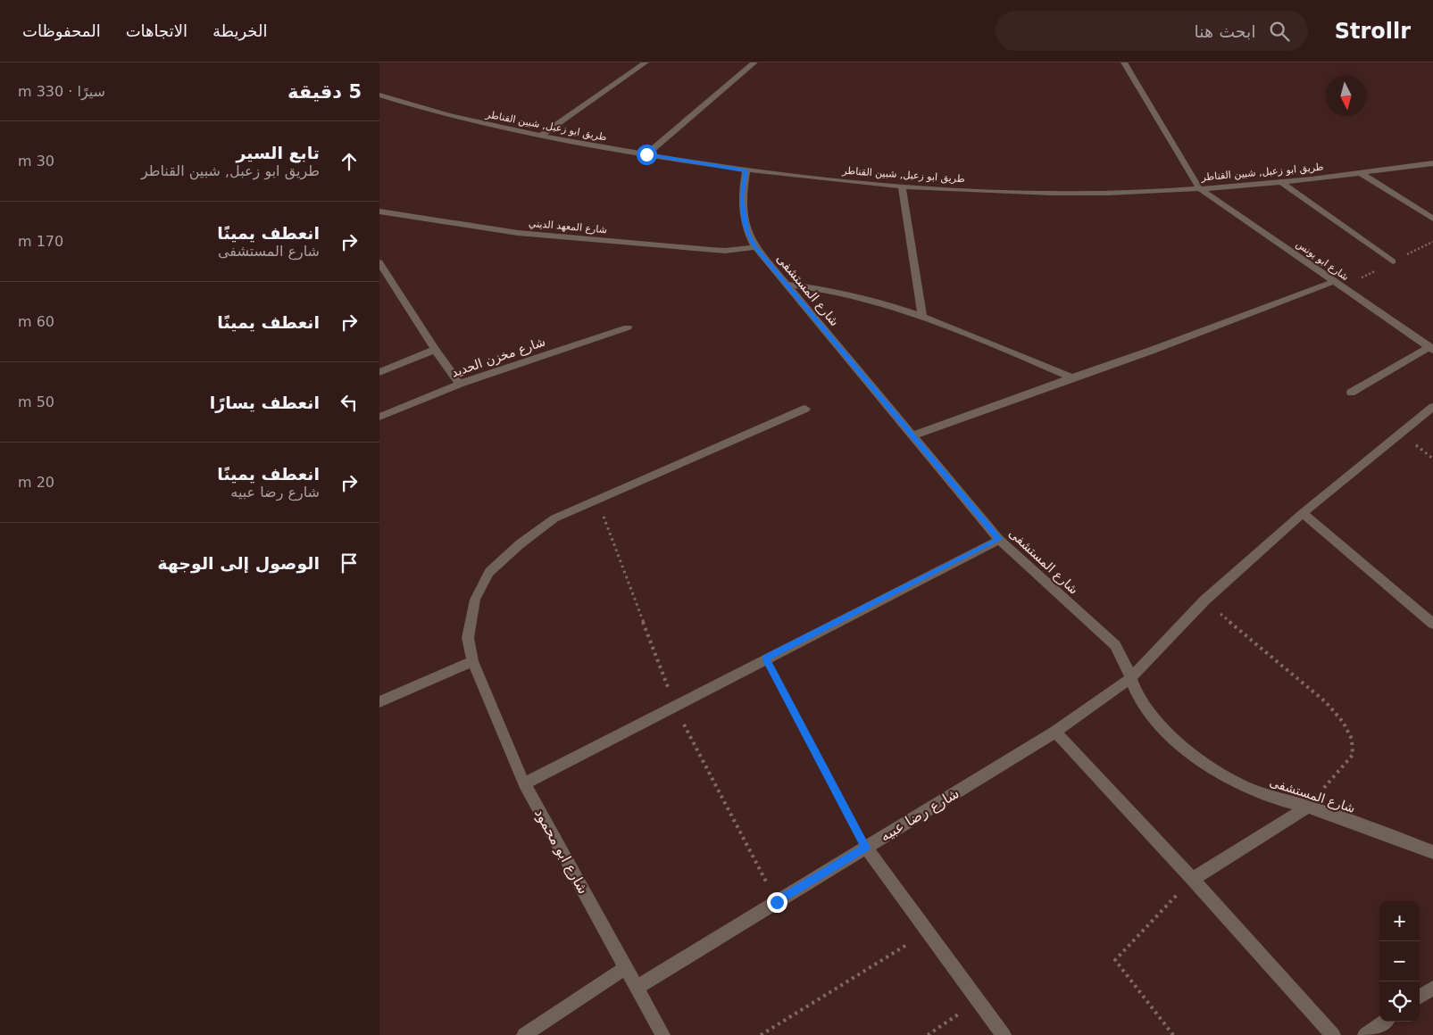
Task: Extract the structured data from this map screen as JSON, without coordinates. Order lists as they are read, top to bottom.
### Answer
{
  "streets": {
    "street": [
      "طريق ابو زعبل, شبين القناطر",
      "شارع المعهد الديني",
      "شارع ابو يونس",
      "شارع المستشفى",
      "شارع مخزن الحديد",
      "شارع رضا عبيه",
      "شارع ابو محمود"
    ]
  },
  "crossings": [
    ["طريق ابو زعبل, شبين القناطر", "شارع ابو يونس"],
    ["طريق ابو زعبل, شبين القناطر", "شارع المستشفى"],
    ["شارع المعهد الديني", "شارع المستشفى"],
    ["شارع المستشفى", "شارع رضا عبيه"],
    ["شارع رضا عبيه", "شارع ابو محمود"]
  ],
  "north": "bottom",
  "page": {
    "header": "Strollr",
    "search": "ابحث هنا",
    "nav": ["الخريطة", "الاتجاهات", "المحفوظات"],
    "heading": ["5 دقيقة", "سيرًا · 330 m"],
    "list": [
      ["تابع السير", "طريق ابو زعبل, شبين القناطر", "30 m"],
      ["انعطف يمينًا", "شارع المستشفى", "170 m"],
      ["انعطف يمينًا", "60 m"],
      ["انعطف يسارًا", "50 m"],
      ["انعطف يمينًا", "شارع رضا عبيه", "20 m"],
      "الوصول إلى الوجهة"
    ],
    "map_buttons": ["+", "−"]
  }
}
